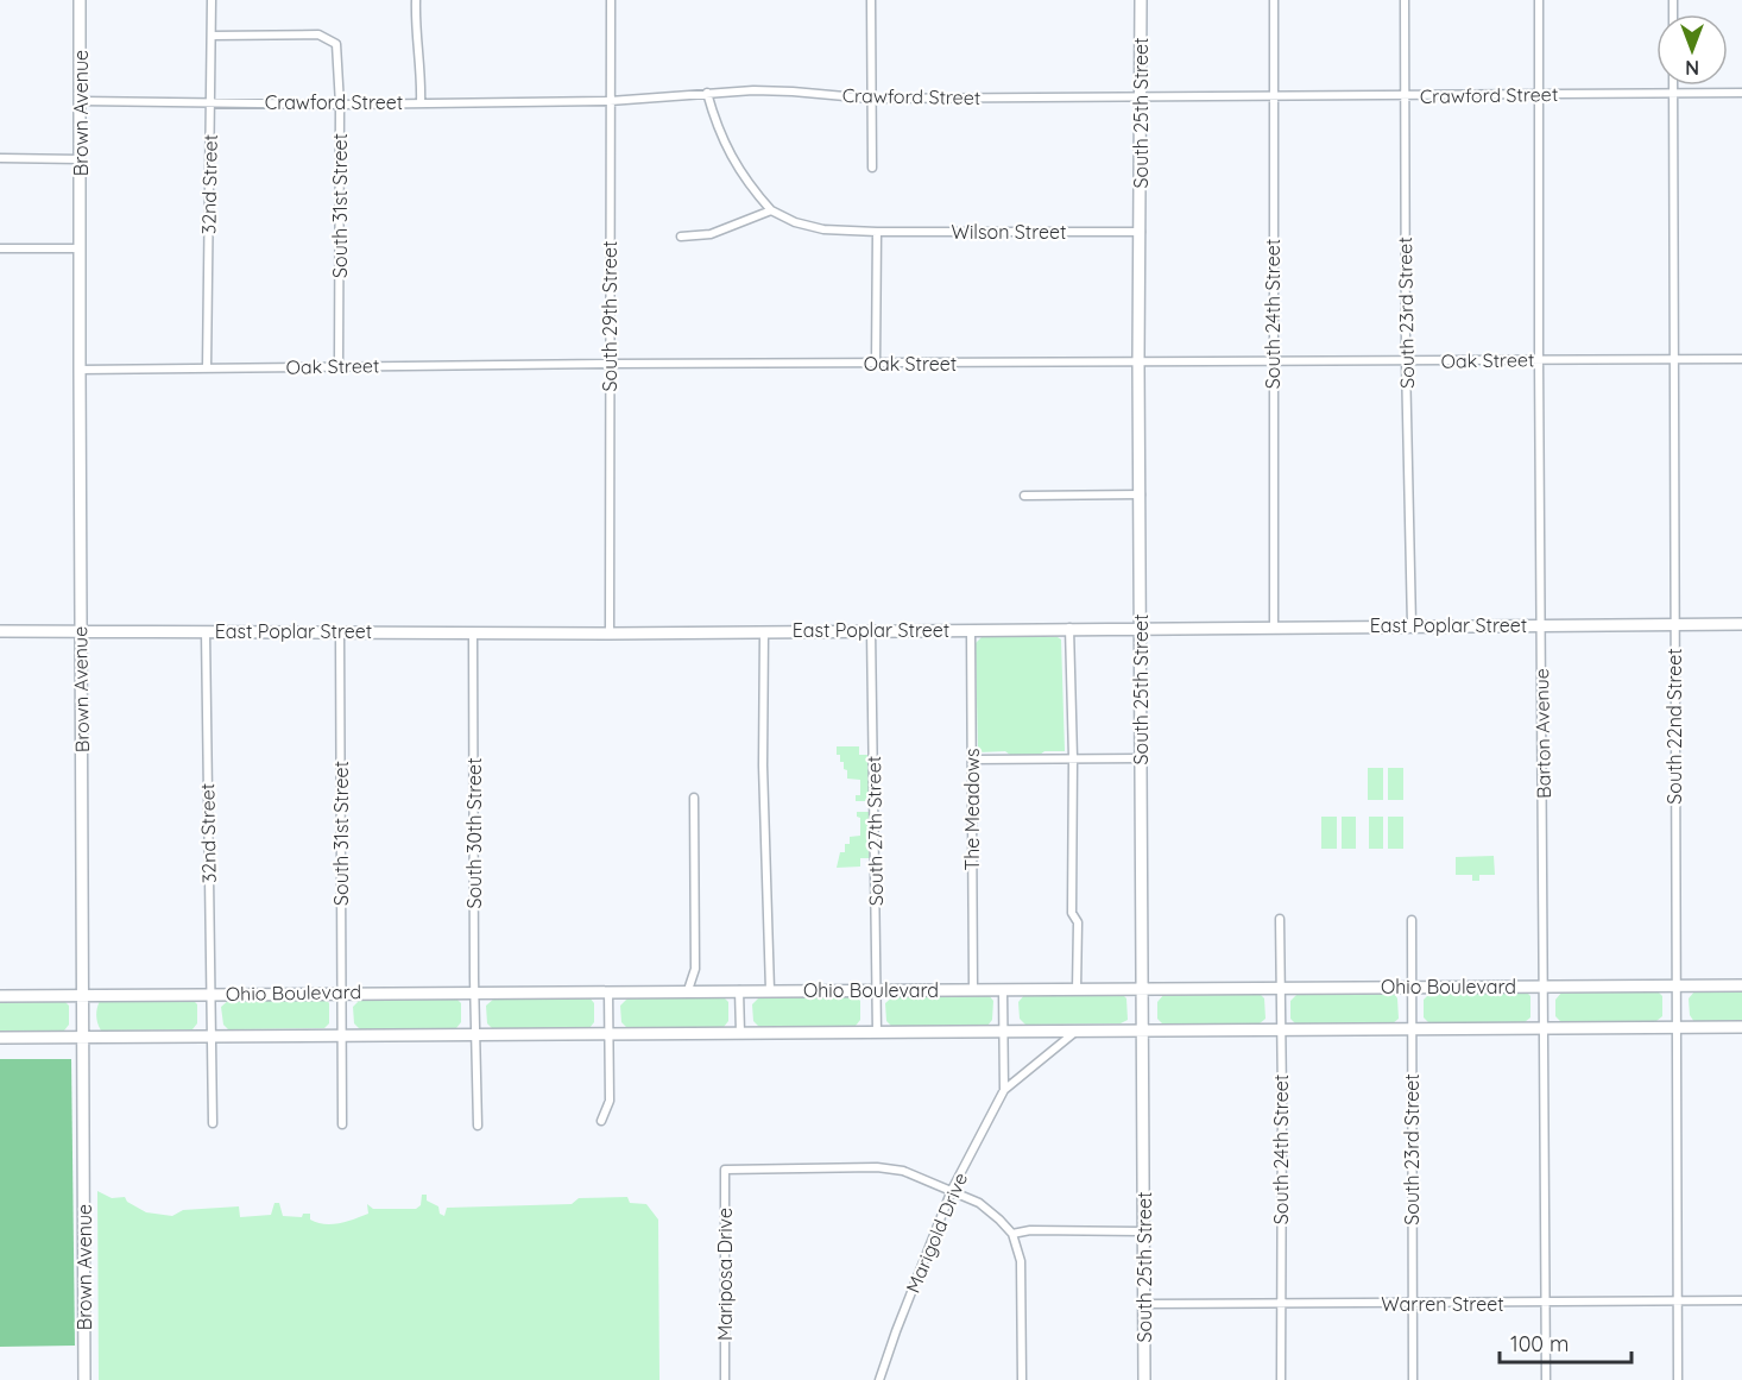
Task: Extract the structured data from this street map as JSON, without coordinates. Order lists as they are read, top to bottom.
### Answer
{
  "streets": {
    "street": [
      "Crawford Street",
      "Brown Avenue",
      "South 25th Street",
      "32nd Street",
      "South 31st Street",
      "Wilson Street",
      "South 23rd Street",
      "South 24th Street",
      "South 29th Street",
      "Oak Street",
      "East Poplar Street",
      "South 22nd Street",
      "Barton Avenue",
      "The Meadows",
      "South 27th Street",
      "South 30th Street",
      "Ohio Boulevard",
      "Marigold Drive",
      "Mariposa Drive",
      "Warren Street"
    ]
  },
  "crossings": [
    ["Crawford Street", "Brown Avenue"],
    ["Crawford Street", "South 25th Street"],
    ["Crawford Street", "32nd Street"],
    ["Crawford Street", "South 31st Street"],
    ["Crawford Street", "South 23rd Street"],
    ["Crawford Street", "South 24th Street"],
    ["Crawford Street", "South 29th Street"],
    ["Crawford Street", "South 22nd Street"],
    ["Crawford Street", "Barton Avenue"],
    ["Brown Avenue", "Oak Street"],
    ["Brown Avenue", "East Poplar Street"],
    ["Brown Avenue", "Ohio Boulevard"],
    ["South 25th Street", "Wilson Street"],
    ["South 25th Street", "Oak Street"],
    ["South 25th Street", "East Poplar Street"],
    ["South 25th Street", "Ohio Boulevard"],
    ["South 25th Street", "Warren Street"],
    ["32nd Street", "South 31st Street"],
    ["32nd Street", "Oak Street"],
    ["32nd Street", "East Poplar Street"],
    ["32nd Street", "Ohio Boulevard"],
    ["South 31st Street", "Oak Street"],
    ["South 31st Street", "East Poplar Street"],
    ["South 31st Street", "Ohio Boulevard"],
    ["South 23rd Street", "Oak Street"],
    ["South 23rd Street", "East Poplar Street"],
    ["South 23rd Street", "Ohio Boulevard"],
    ["South 23rd Street", "Warren Street"],
    ["South 24th Street", "Oak Street"],
    ["South 24th Street", "East Poplar Street"],
    ["South 24th Street", "Ohio Boulevard"],
    ["South 24th Street", "Warren Street"],
    ["South 29th Street", "Oak Street"],
    ["South 29th Street", "East Poplar Street"],
    ["Oak Street", "South 22nd Street"],
    ["Oak Street", "Barton Avenue"],
    ["East Poplar Street", "South 22nd Street"],
    ["East Poplar Street", "Barton Avenue"],
    ["East Poplar Street", "The Meadows"],
    ["East Poplar Street", "South 27th Street"],
    ["East Poplar Street", "South 30th Street"],
    ["South 22nd Street", "Ohio Boulevard"],
    ["South 22nd Street", "Warren Street"],
    ["Barton Avenue", "Ohio Boulevard"],
    ["Barton Avenue", "Warren Street"],
    ["The Meadows", "Ohio Boulevard"],
    ["South 27th Street", "Ohio Boulevard"],
    ["South 30th Street", "Ohio Boulevard"],
    ["Ohio Boulevard", "Marigold Drive"],
    ["Marigold Drive", "Mariposa Drive"]
  ],
  "scale_bar": "100 m",
  "north": "bottom"
}
